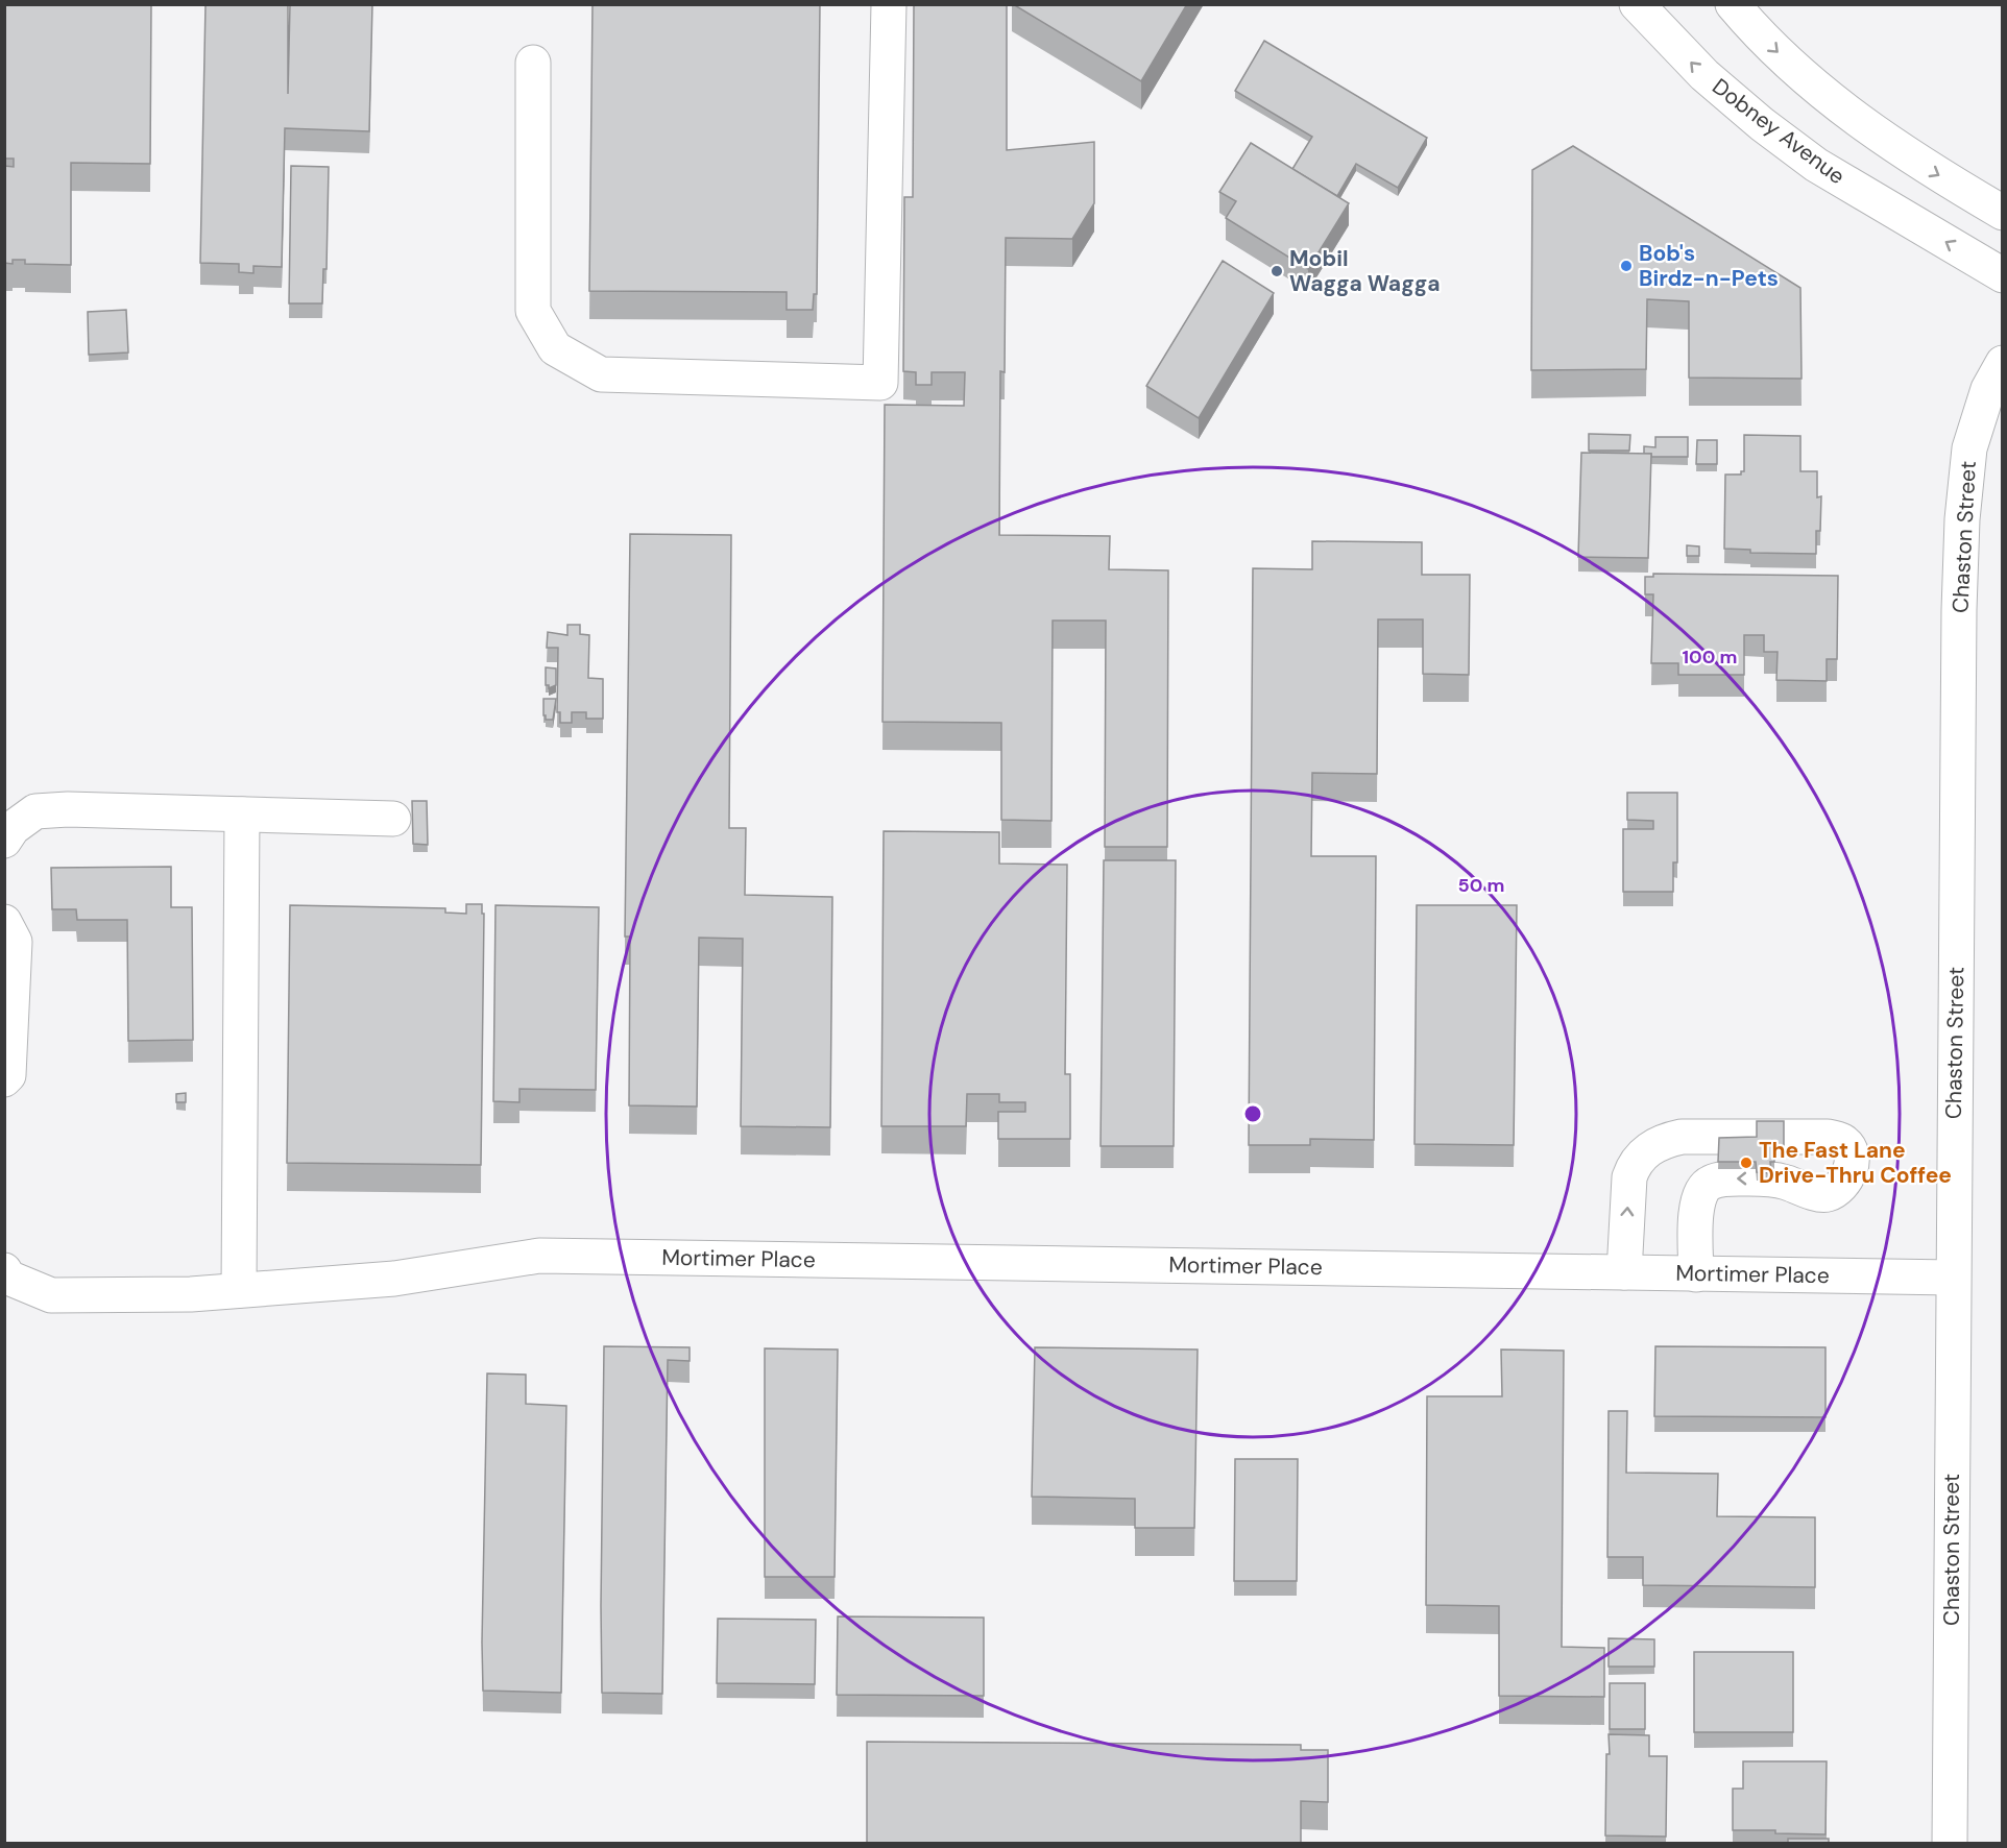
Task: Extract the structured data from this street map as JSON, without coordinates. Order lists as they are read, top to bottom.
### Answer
{
  "streets": {
    "street": ["Dobney Avenue", "Chaston Street", "Mortimer Place"]
  },
  "crossings": [
    ["Chaston Street", "Mortimer Place"]
  ],
  "places": ["Bob's Birdz-n-Pets", "Mobil Wagga Wagga", "The Fast Lane Drive-Thru Coffee"],
  "rings": ["100 m", "50 m"]
}
